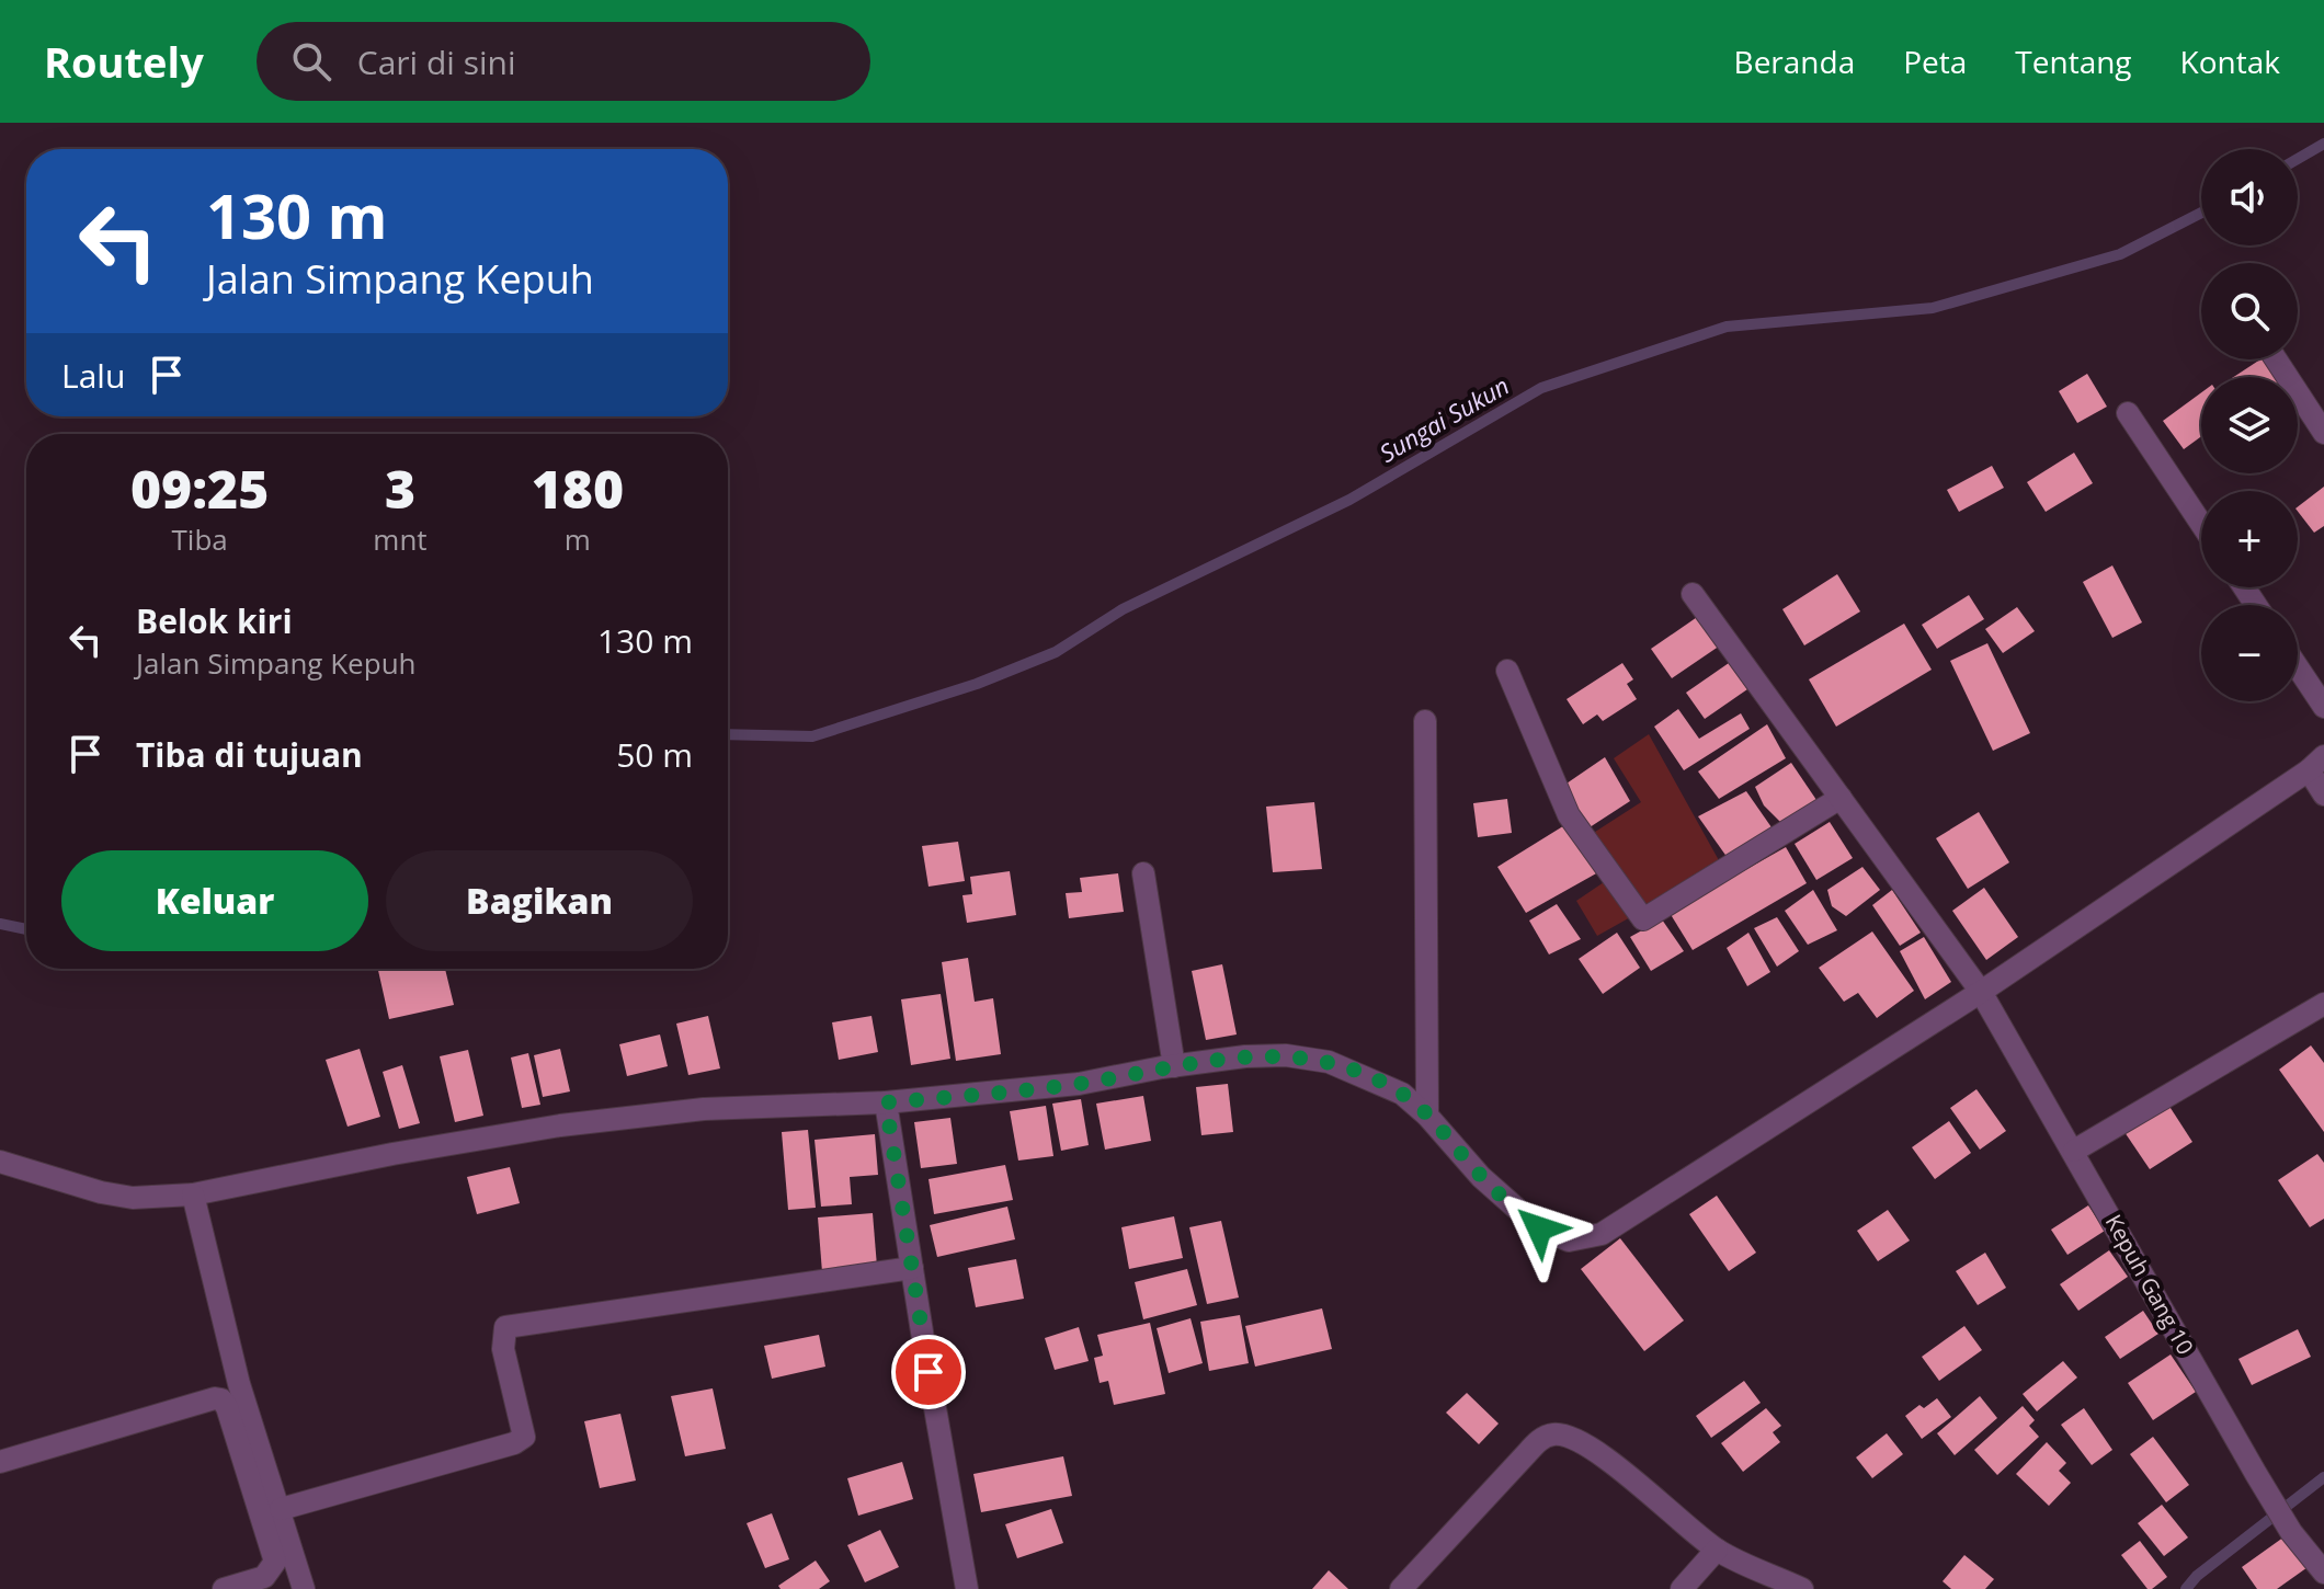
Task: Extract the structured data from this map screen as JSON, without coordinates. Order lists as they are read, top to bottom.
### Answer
{
  "streets": {
    "street": ["Kepuh Gang 10"]
  },
  "water": ["Sungai Sukun"],
  "page": {
    "header": "Routely",
    "search": "Cari di sini",
    "nav": [
      "Beranda",
      "Peta",
      "Tentang",
      "Kontak"
    ],
    "map_buttons": ["+", "−"],
    "turn": ["130 m", "Jalan Simpang Kepuh"],
    "then": "Lalu",
    "eta": [
      "09:25",
      "Tiba",
      "3",
      "mnt",
      "180",
      "m"
    ],
    "list": [
      {
        "name": "Belok kiri",
        "note": "Jalan Simpang Kepuh",
        "value": "130 m"
      },
      {
        "name": "Tiba di tujuan",
        "value": "50 m"
      }
    ],
    "buttons": ["Keluar", "Bagikan"]
  }
}
